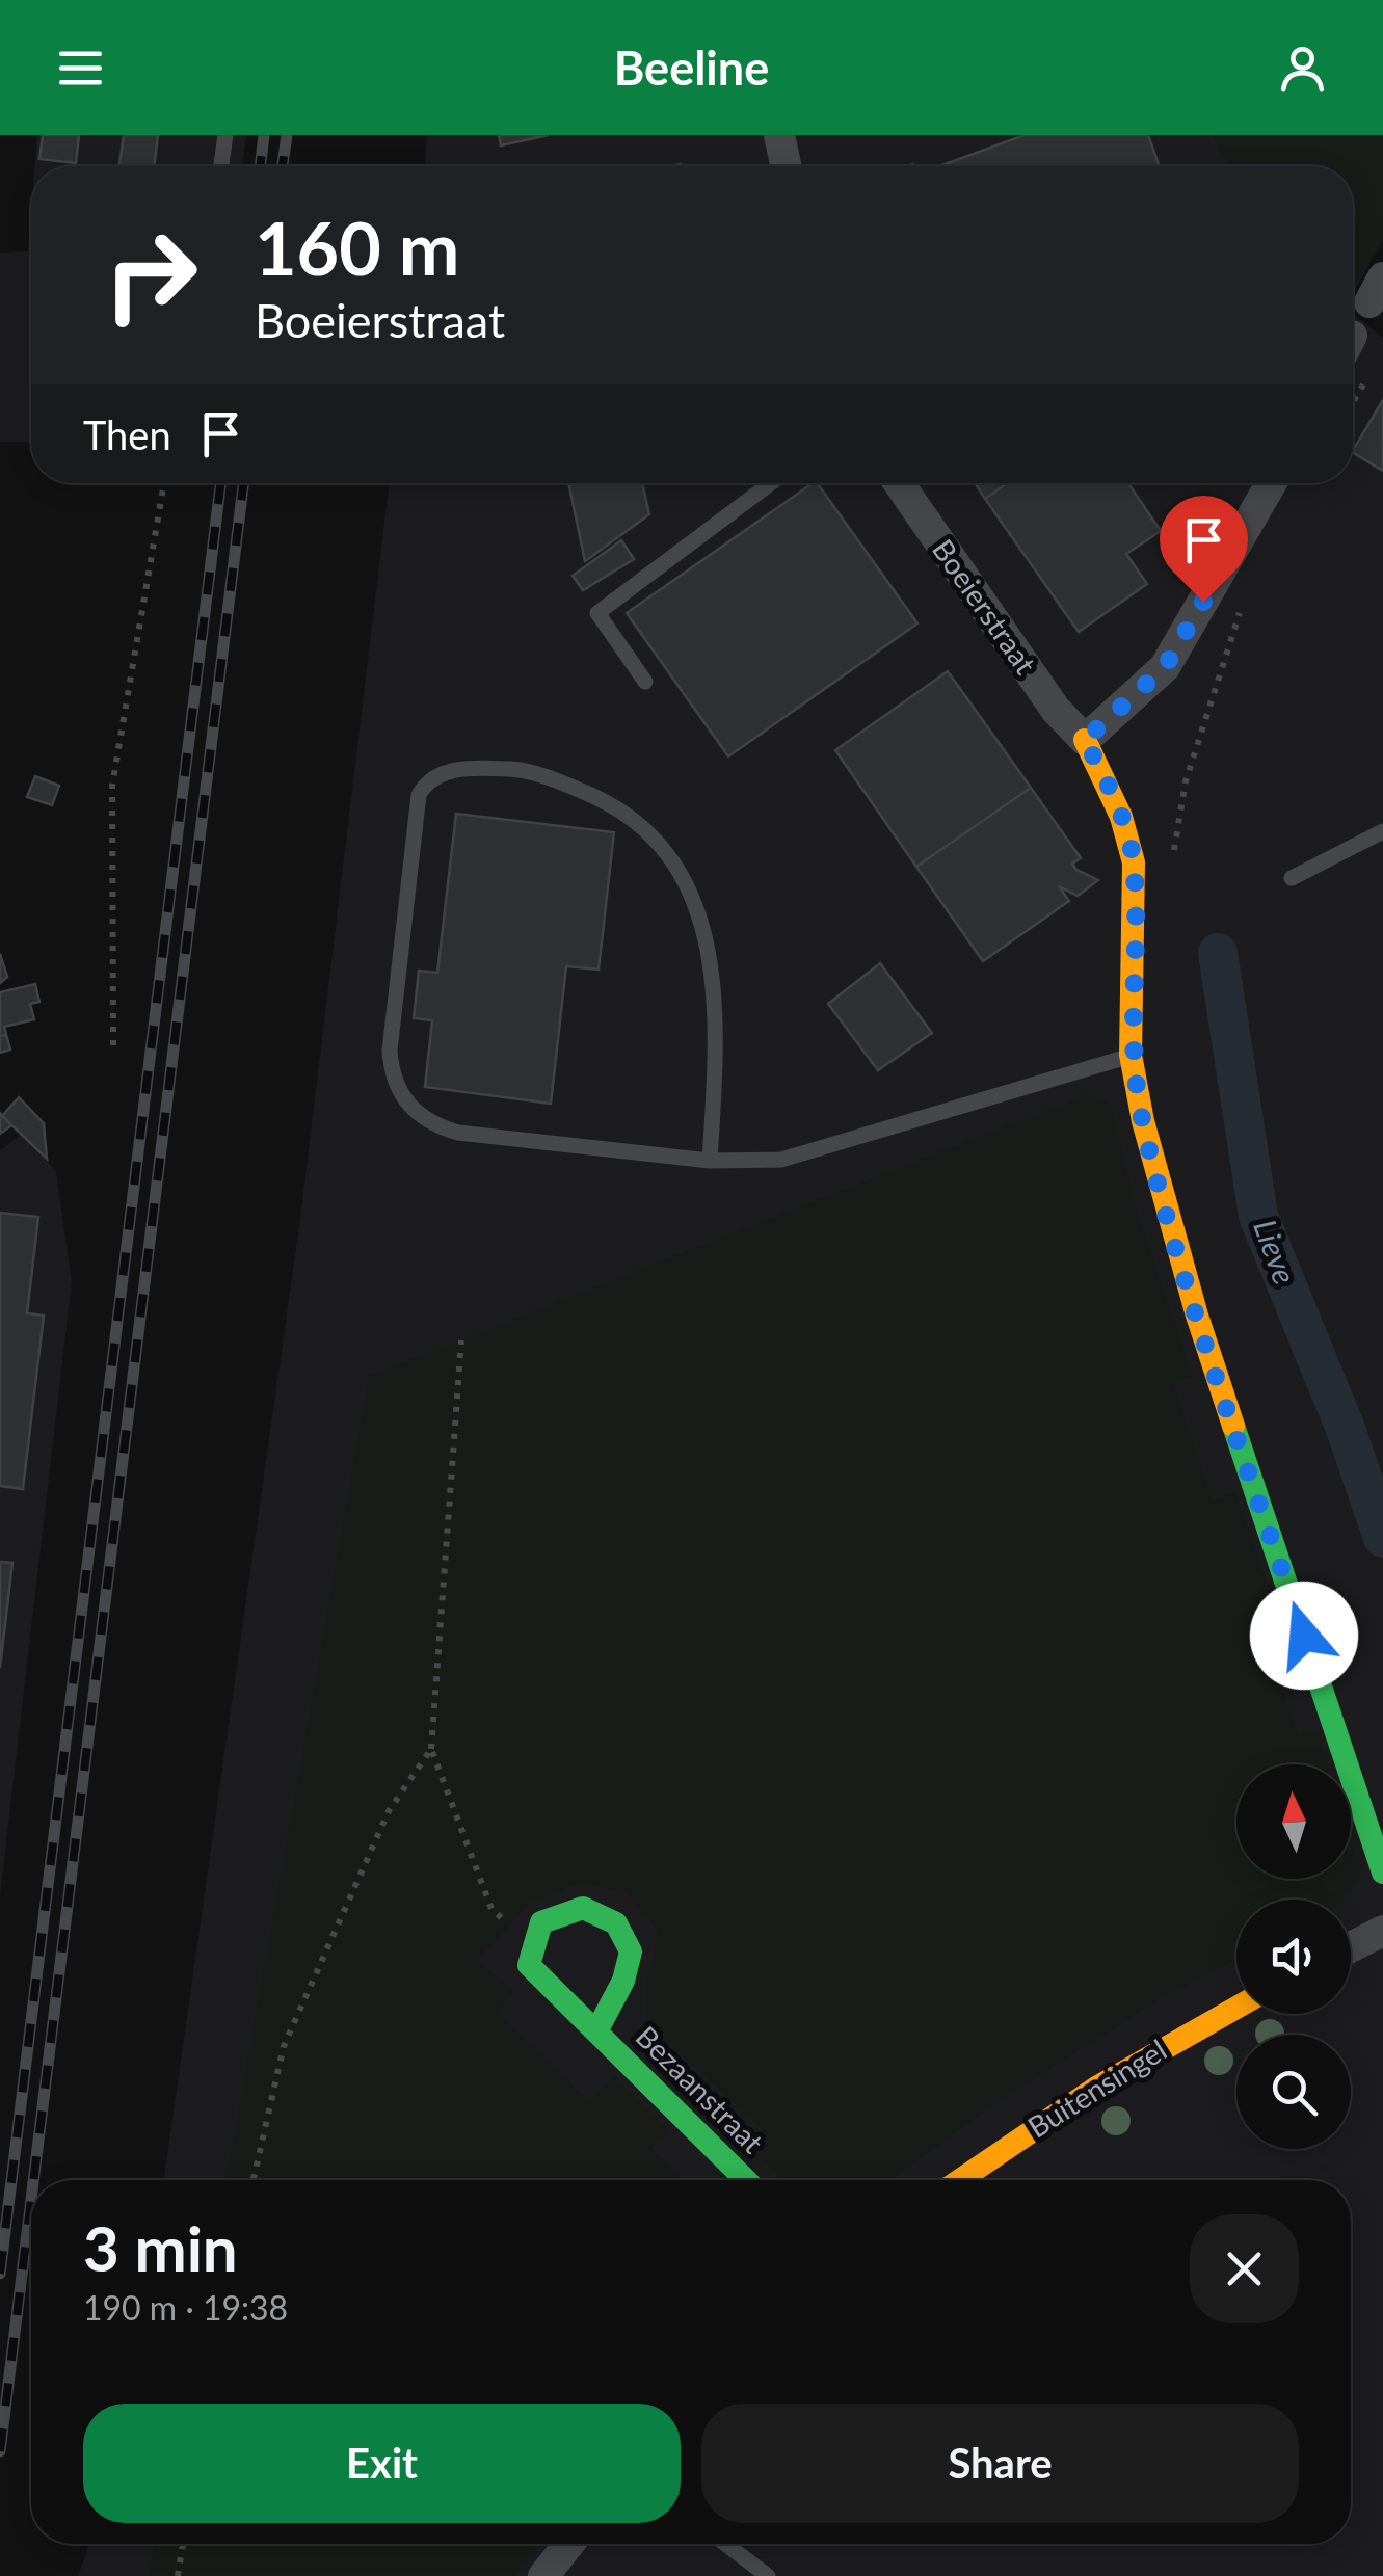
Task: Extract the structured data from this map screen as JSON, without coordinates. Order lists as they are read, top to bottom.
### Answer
{
  "streets": {
    "street": ["Boeierstraat", "Buitensingel", "Bezaanstraat"]
  },
  "water": ["Lieve"],
  "north": "top",
  "page": {
    "header": "Beeline",
    "turn": ["160 m", "Boeierstraat"],
    "then": "Then",
    "heading": ["3 min", "190 m · 19:38"],
    "buttons": ["Exit", "Share"]
  }
}
